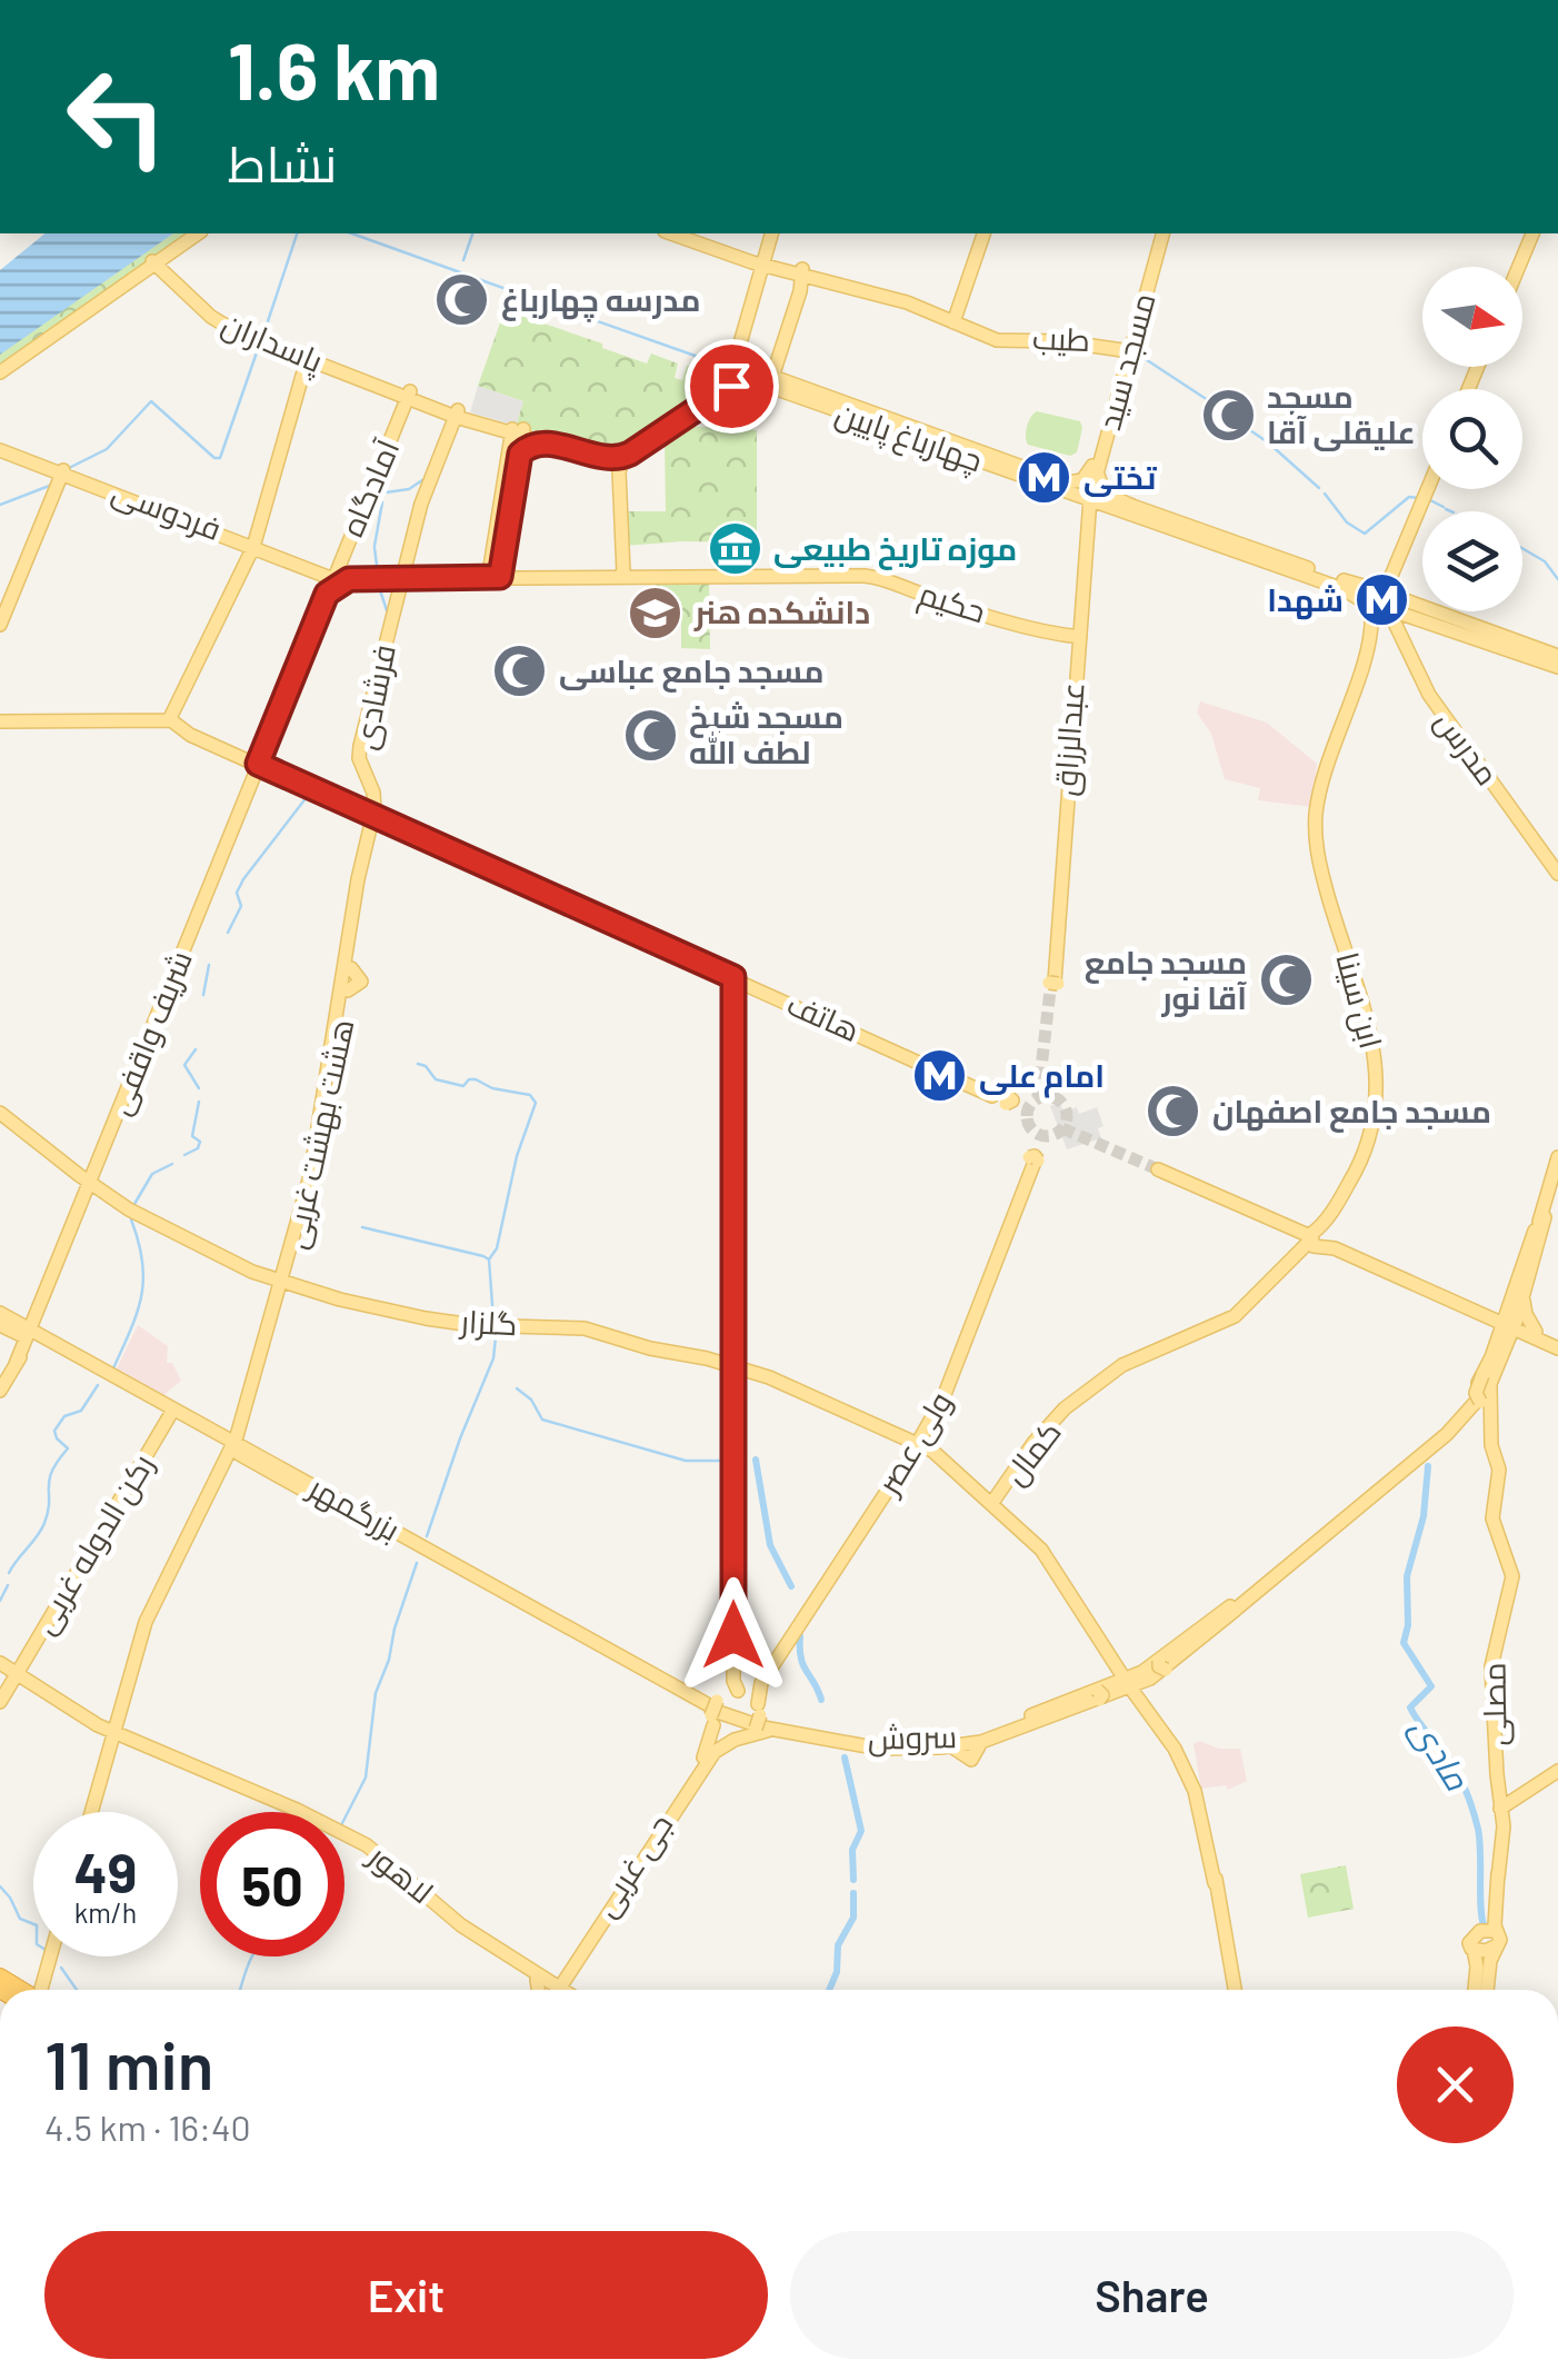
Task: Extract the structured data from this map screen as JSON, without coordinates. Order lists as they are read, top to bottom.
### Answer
{
  "streets": {
    "main road": [
      "طیب",
      "پاسداران",
      "مسجد سید",
      "چهارباغ پایین",
      "آمادگاه",
      "فردوسی",
      "حکیم",
      "فرشادی",
      "عبدالرزاق",
      "مدرس",
      "ابن سینا",
      "هاتف",
      "شریف واقفی",
      "هشت بهشت غربی",
      "گلزار",
      "ولی عصر",
      "کمال",
      "بزرگمهر",
      "رکن الدوله غربی",
      "مصلی",
      "سروش",
      "جی غربی",
      "لاهور"
    ]
  },
  "crossings": [
    ["طیب", "مسجد سید"],
    ["پاسداران", "آمادگاه"],
    ["پاسداران", "فرشادی"],
    ["مسجد سید", "چهارباغ پایین"],
    ["مسجد سید", "عبدالرزاق"],
    ["چهارباغ پایین", "عبدالرزاق"],
    ["چهارباغ پایین", "مدرس"],
    ["چهارباغ پایین", "ابن سینا"],
    ["آمادگاه", "فردوسی"],
    ["آمادگاه", "حکیم"],
    ["آمادگاه", "شریف واقفی"],
    ["فردوسی", "حکیم"],
    ["حکیم", "فرشادی"],
    ["حکیم", "عبدالرزاق"],
    ["فرشادی", "هاتف"],
    ["ابن سینا", "کمال"],
    ["هاتف", "شریف واقفی"],
    ["شریف واقفی", "گلزار"],
    ["شریف واقفی", "بزرگمهر"],
    ["هشت بهشت غربی", "گلزار"],
    ["هشت بهشت غربی", "بزرگمهر"],
    ["گلزار", "ولی عصر"],
    ["گلزار", "کمال"],
    ["گلزار", "سروش"],
    ["ولی عصر", "بزرگمهر"],
    ["ولی عصر", "سروش"],
    ["ولی عصر", "جی غربی"],
    ["بزرگمهر", "رکن الدوله غربی"],
    ["بزرگمهر", "سروش"],
    ["بزرگمهر", "جی غربی"],
    ["رکن الدوله غربی", "لاهور"],
    ["مصلی", "سروش"],
    ["سروش", "جی غربی"]
  ],
  "water": ["مادی"],
  "places": {
    "mosque": [
      "مدرسه چهارباغ",
      "مسجد علیقلی آقا",
      "مسجد جامع عباسی",
      "مسجد شیخ لطف الله",
      "مسجد جامع آقا نور",
      "مسجد جامع اصفهان"
    ],
    "metro station": ["تختی", "شهدا", "امام علی"],
    "museum": ["موزه تاریخ طبیعی"],
    "school or university": ["دانشکده هنر"]
  },
  "north": "right",
  "page": {
    "turn": ["1.6 km", "نشاط"],
    "speed": "49 km/h",
    "limit": "50",
    "heading": ["11 min", "4.5 km · 16:40"],
    "buttons": ["Exit", "Share"]
  }
}
